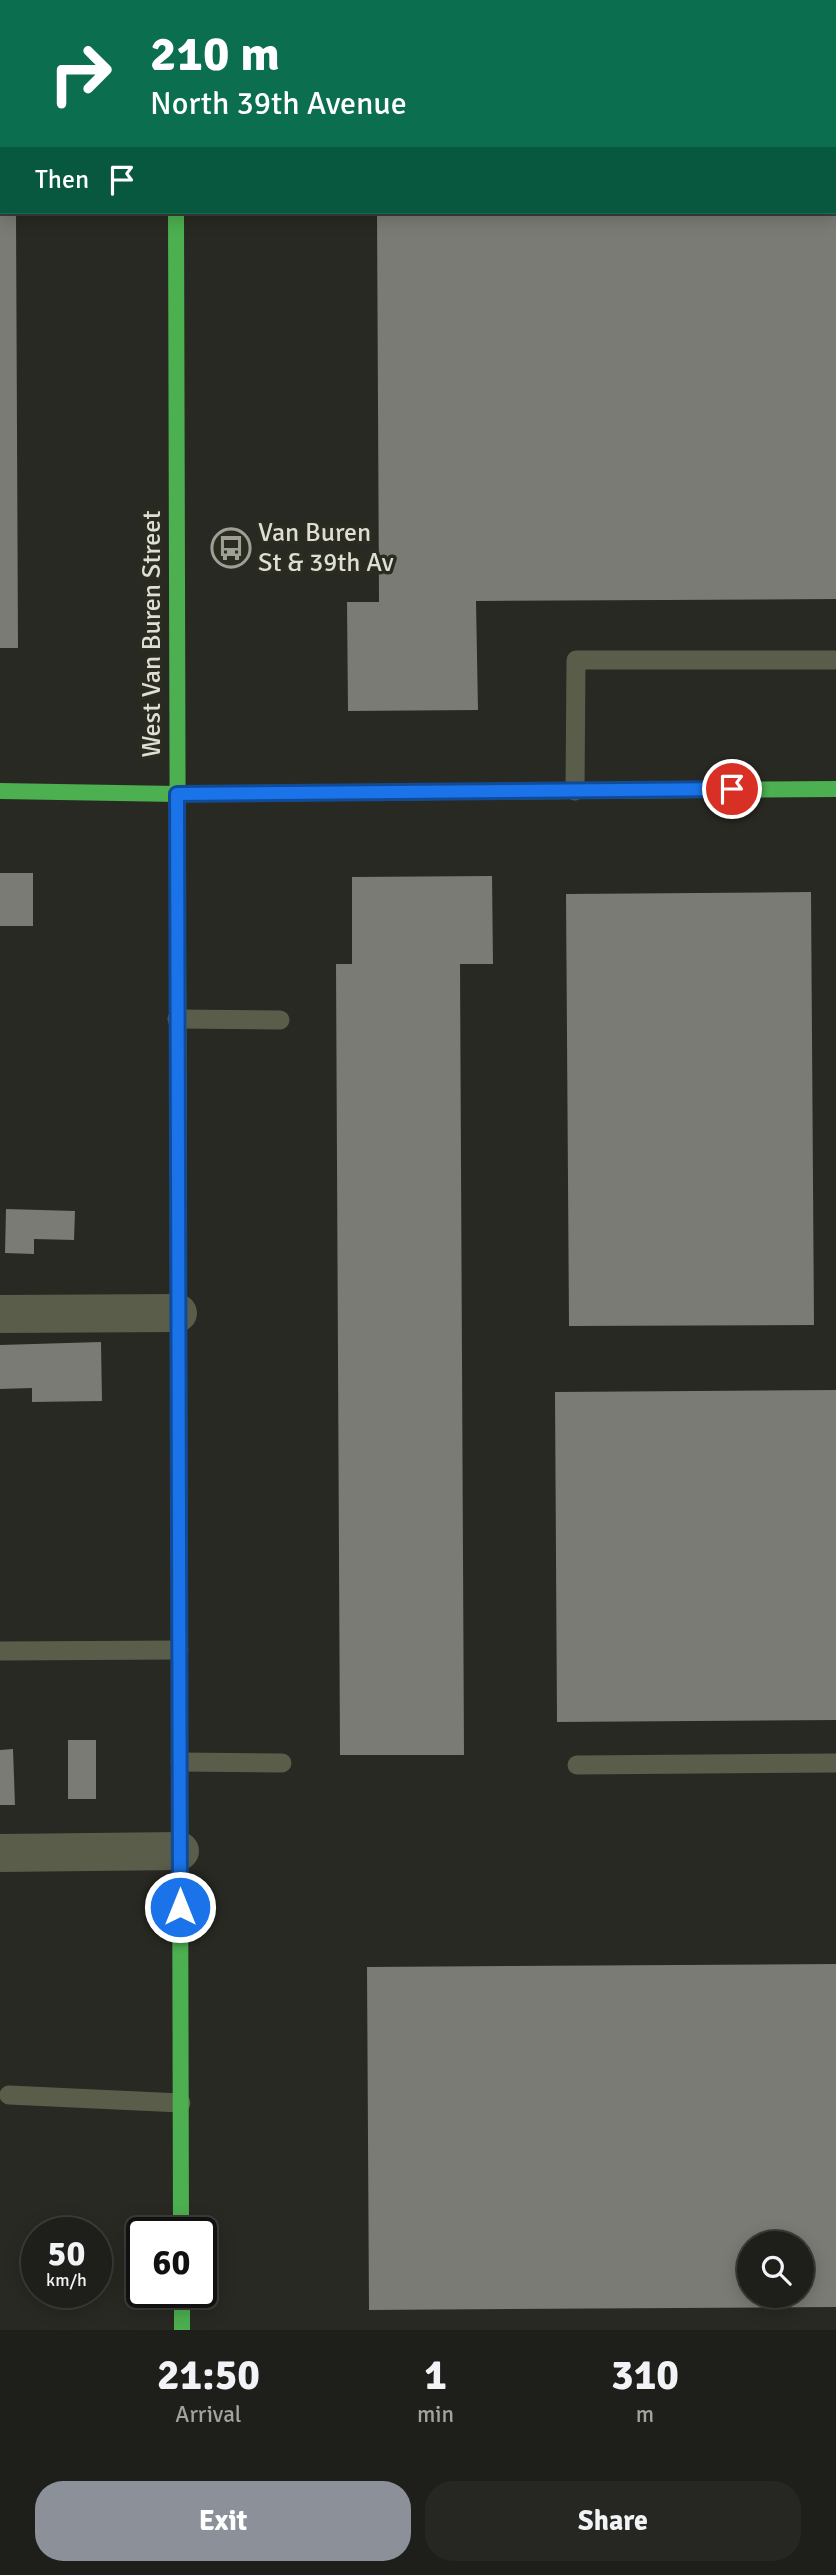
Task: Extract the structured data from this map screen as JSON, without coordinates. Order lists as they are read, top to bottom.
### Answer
{
  "streets": {
    "main road": ["West Van Buren Street"]
  },
  "places": {
    "bus stop": ["Van Buren St & 39th Av"]
  },
  "page": {
    "turn": ["210 m", "North 39th Avenue"],
    "then": "Then",
    "speed": "50 km/h",
    "limit": "60",
    "eta": [
      "21:50",
      "Arrival",
      "1",
      "min",
      "310",
      "m"
    ],
    "buttons": ["Exit", "Share"]
  }
}
